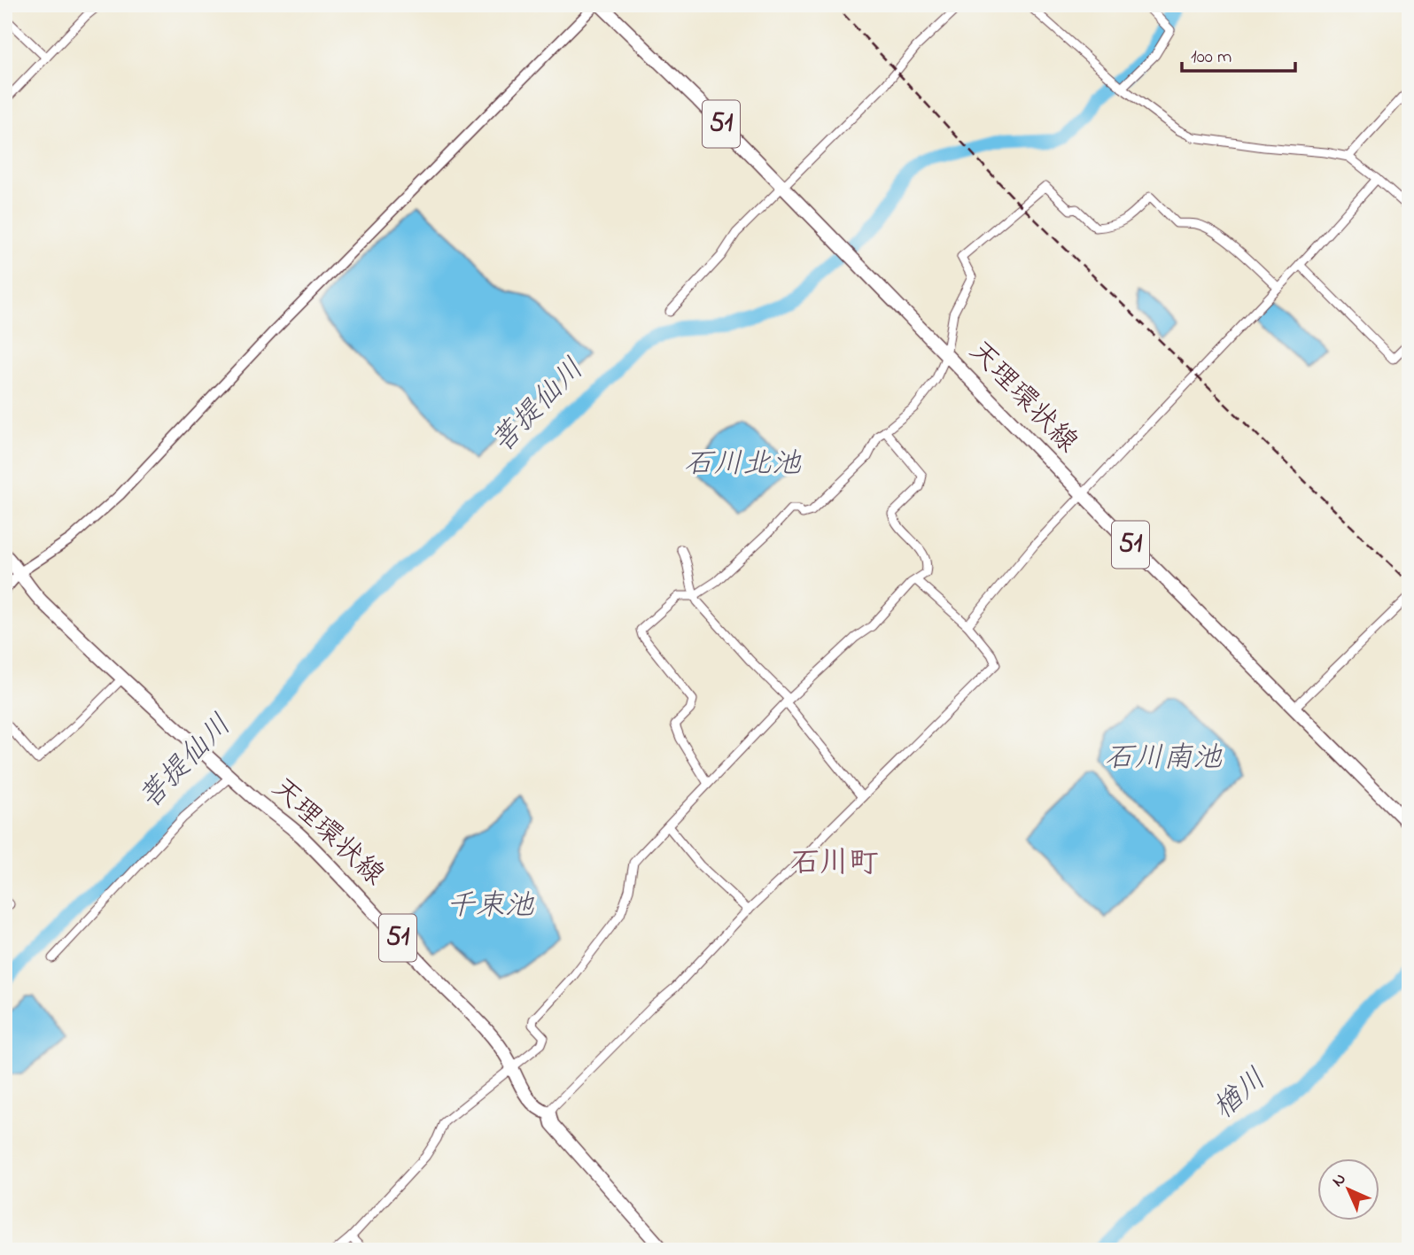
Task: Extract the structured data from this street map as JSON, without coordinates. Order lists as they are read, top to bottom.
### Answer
{
  "streets": {
    "main road": ["51", "天理環状線"]
  },
  "districts": ["石川町"],
  "water": [
    "菩提仙川",
    "石川北池",
    "石川南池",
    "千束池",
    "楢川"
  ],
  "scale_bar": "100 m",
  "north": "top left"
}
